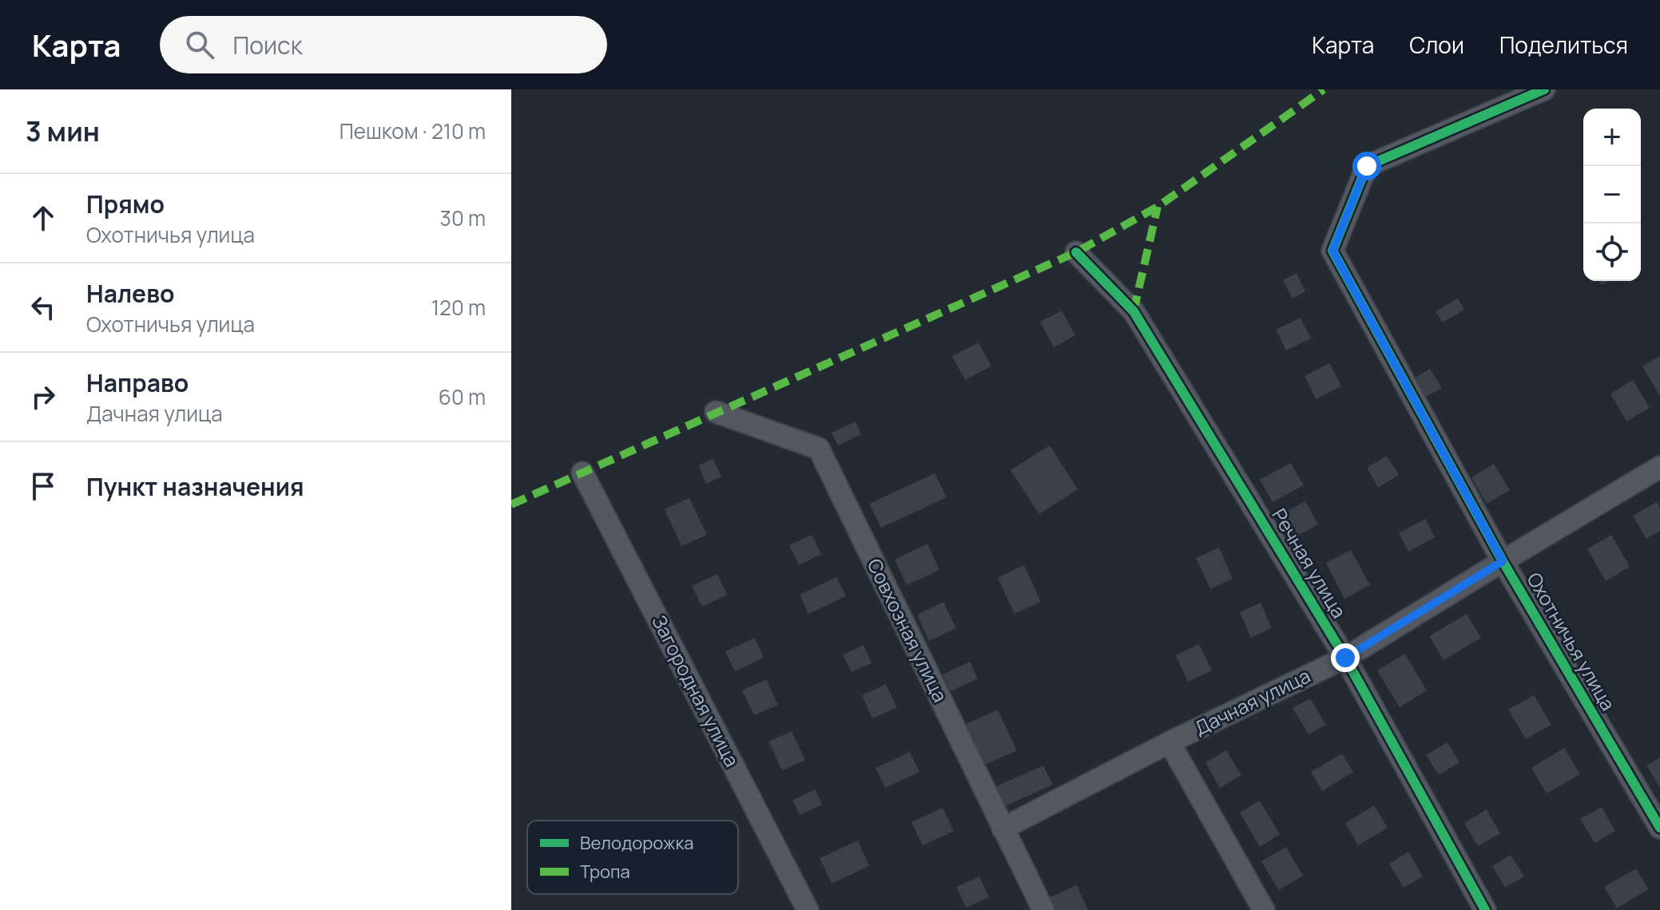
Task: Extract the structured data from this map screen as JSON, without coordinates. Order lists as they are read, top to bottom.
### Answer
{
  "streets": {
    "street": [
      "Речная улица",
      "Совхозная улица",
      "Охотничья улица",
      "Загородная улица",
      "Дачная улица"
    ]
  },
  "crossings": [
    ["Речная улица", "Дачная улица"],
    ["Совхозная улица", "Дачная улица"],
    ["Охотничья улица", "Дачная улица"]
  ],
  "legend": ["Велодорожка", "Тропа"],
  "page": {
    "header": "Карта",
    "search": "Поиск",
    "nav": ["Карта", "Слои", "Поделиться"],
    "heading": ["3 мин", "Пешком · 210 m"],
    "map_buttons": ["+", "−"],
    "list": [
      ["Прямо", "Охотничья улица", "30 m"],
      ["Налево", "Охотничья улица", "120 m"],
      ["Направо", "Дачная улица", "60 m"],
      "Пункт назначения"
    ]
  }
}
